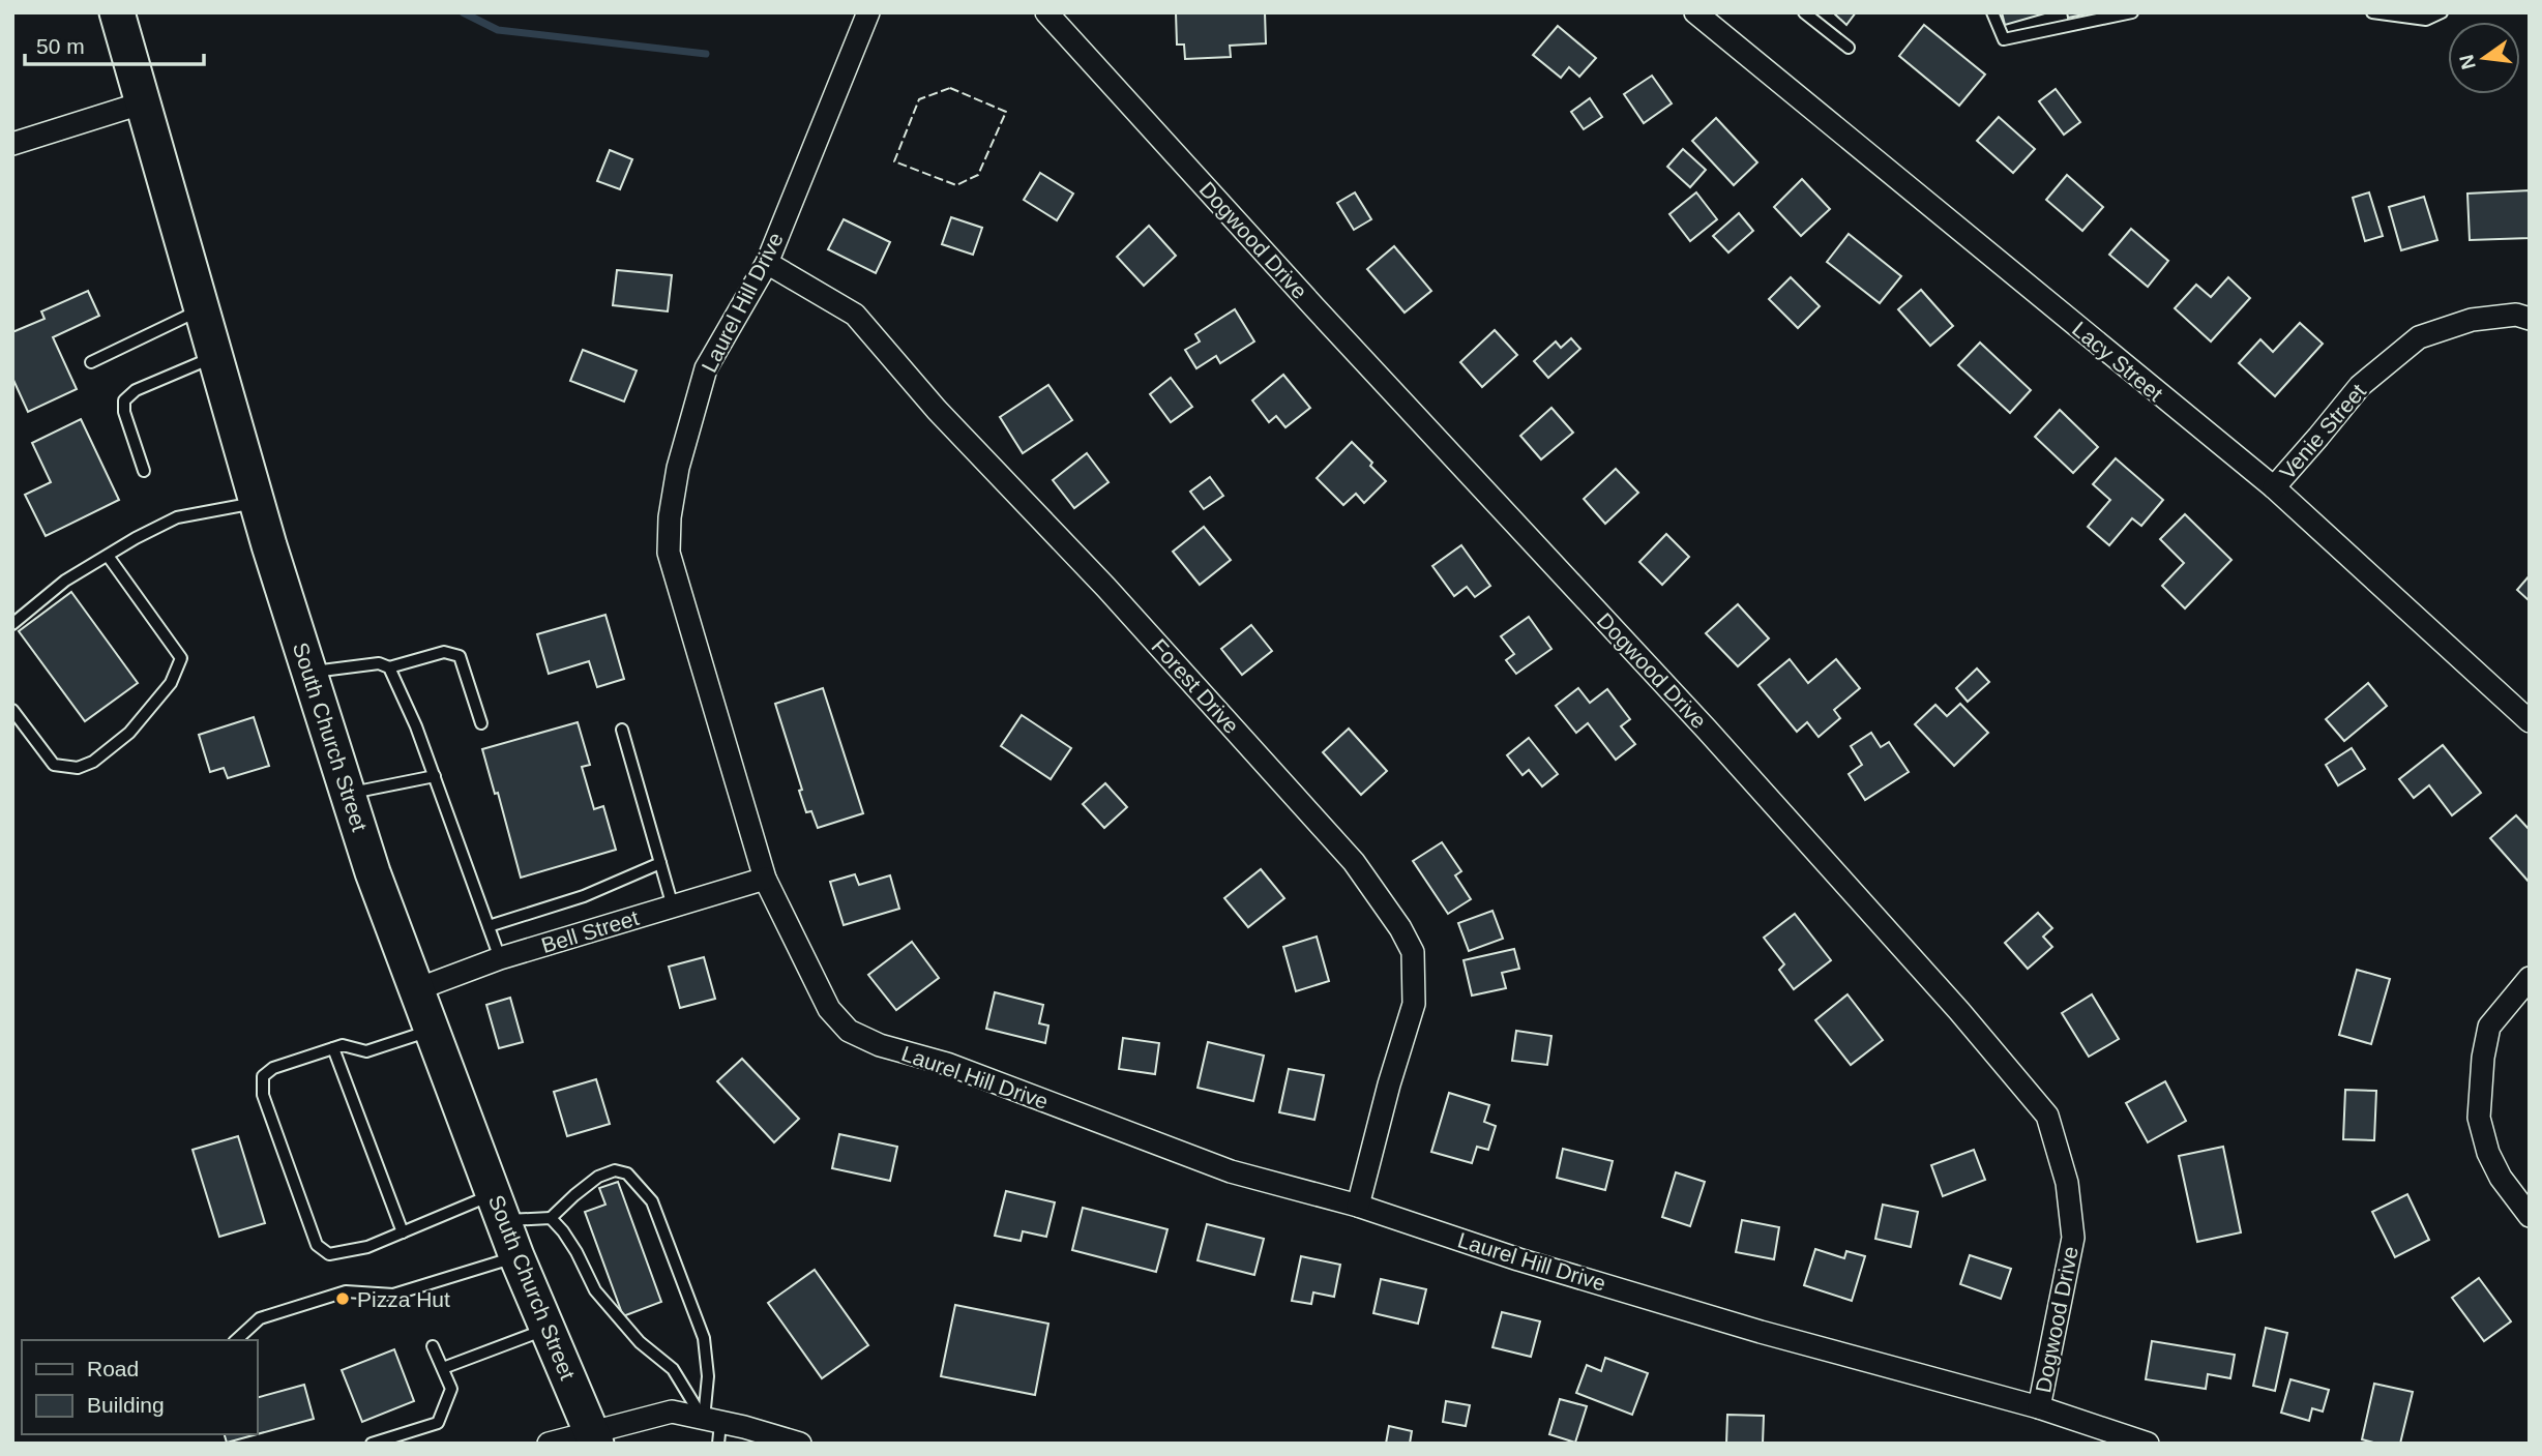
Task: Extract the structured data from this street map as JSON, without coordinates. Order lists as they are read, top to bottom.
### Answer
{
  "streets": {
    "main road": ["South Church Street"],
    "street": [
      "Dogwood Drive",
      "Laurel Hill Drive",
      "Lacy Street",
      "Venie Street",
      "Forest Drive",
      "Bell Street"
    ]
  },
  "crossings": [
    ["Dogwood Drive", "Laurel Hill Drive"],
    ["Laurel Hill Drive", "Forest Drive"],
    ["Laurel Hill Drive", "Bell Street"],
    ["Lacy Street", "Venie Street"],
    ["South Church Street", "Bell Street"]
  ],
  "places": ["Pizza Hut"],
  "legend": ["Road", "Building"],
  "scale_bar": "50 m",
  "north": "left"
}
